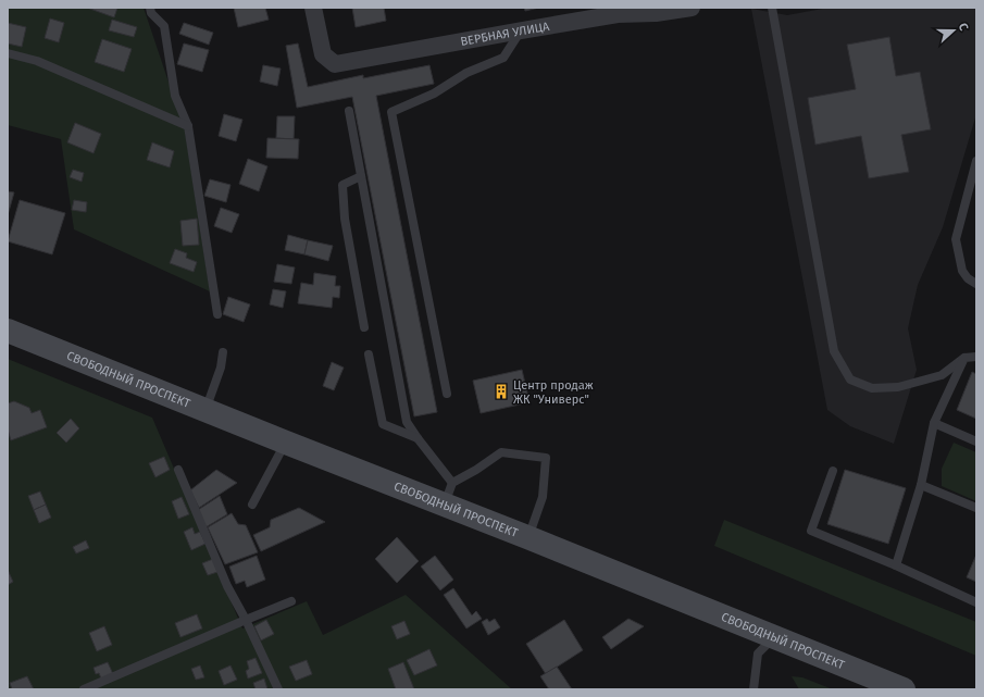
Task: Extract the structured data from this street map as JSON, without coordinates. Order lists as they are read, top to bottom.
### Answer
{
  "streets": {
    "main road": ["СВОБОДНЫЙ ПРОСПЕКТ"],
    "street": ["ВЕРБНАЯ УЛИЦА"]
  },
  "places": {
    "building": ["Центр продаж ЖК \"Универс\""]
  },
  "north": "right"
}
